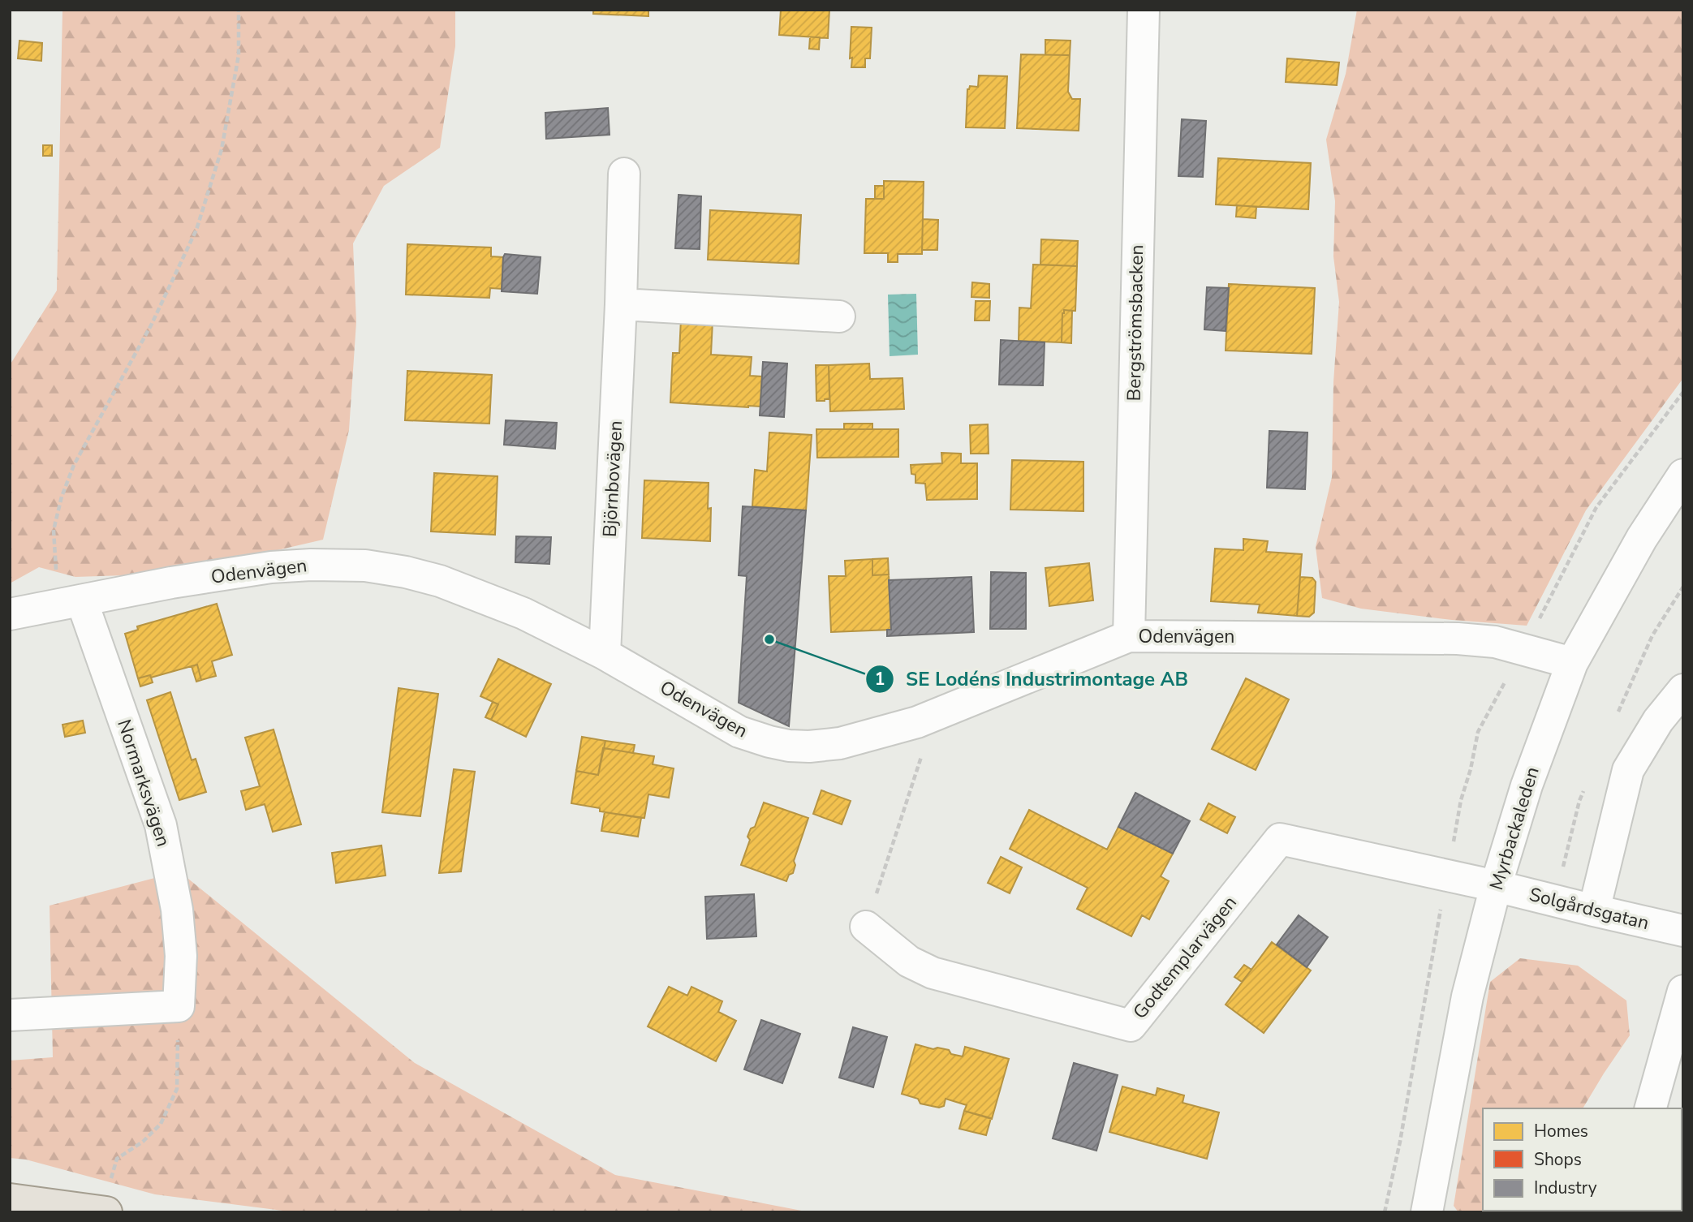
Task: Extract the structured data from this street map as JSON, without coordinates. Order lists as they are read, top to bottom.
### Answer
{
  "streets": {
    "street": [
      "Bergströmsbacken",
      "Björnbovägen",
      "Odenvägen",
      "Normarksvägen",
      "Myrbackaleden",
      "Solgårdsgatan",
      "Godtemplarvägen"
    ]
  },
  "crossings": [
    ["Bergströmsbacken", "Odenvägen"],
    ["Björnbovägen", "Odenvägen"],
    ["Odenvägen", "Normarksvägen"],
    ["Odenvägen", "Myrbackaleden"],
    ["Myrbackaleden", "Solgårdsgatan"],
    ["Myrbackaleden", "Godtemplarvägen"],
    ["Solgårdsgatan", "Godtemplarvägen"]
  ],
  "places": ["SE Lodéns Industrimontage AB"],
  "legend": ["Homes", "Shops", "Industry"]
}
